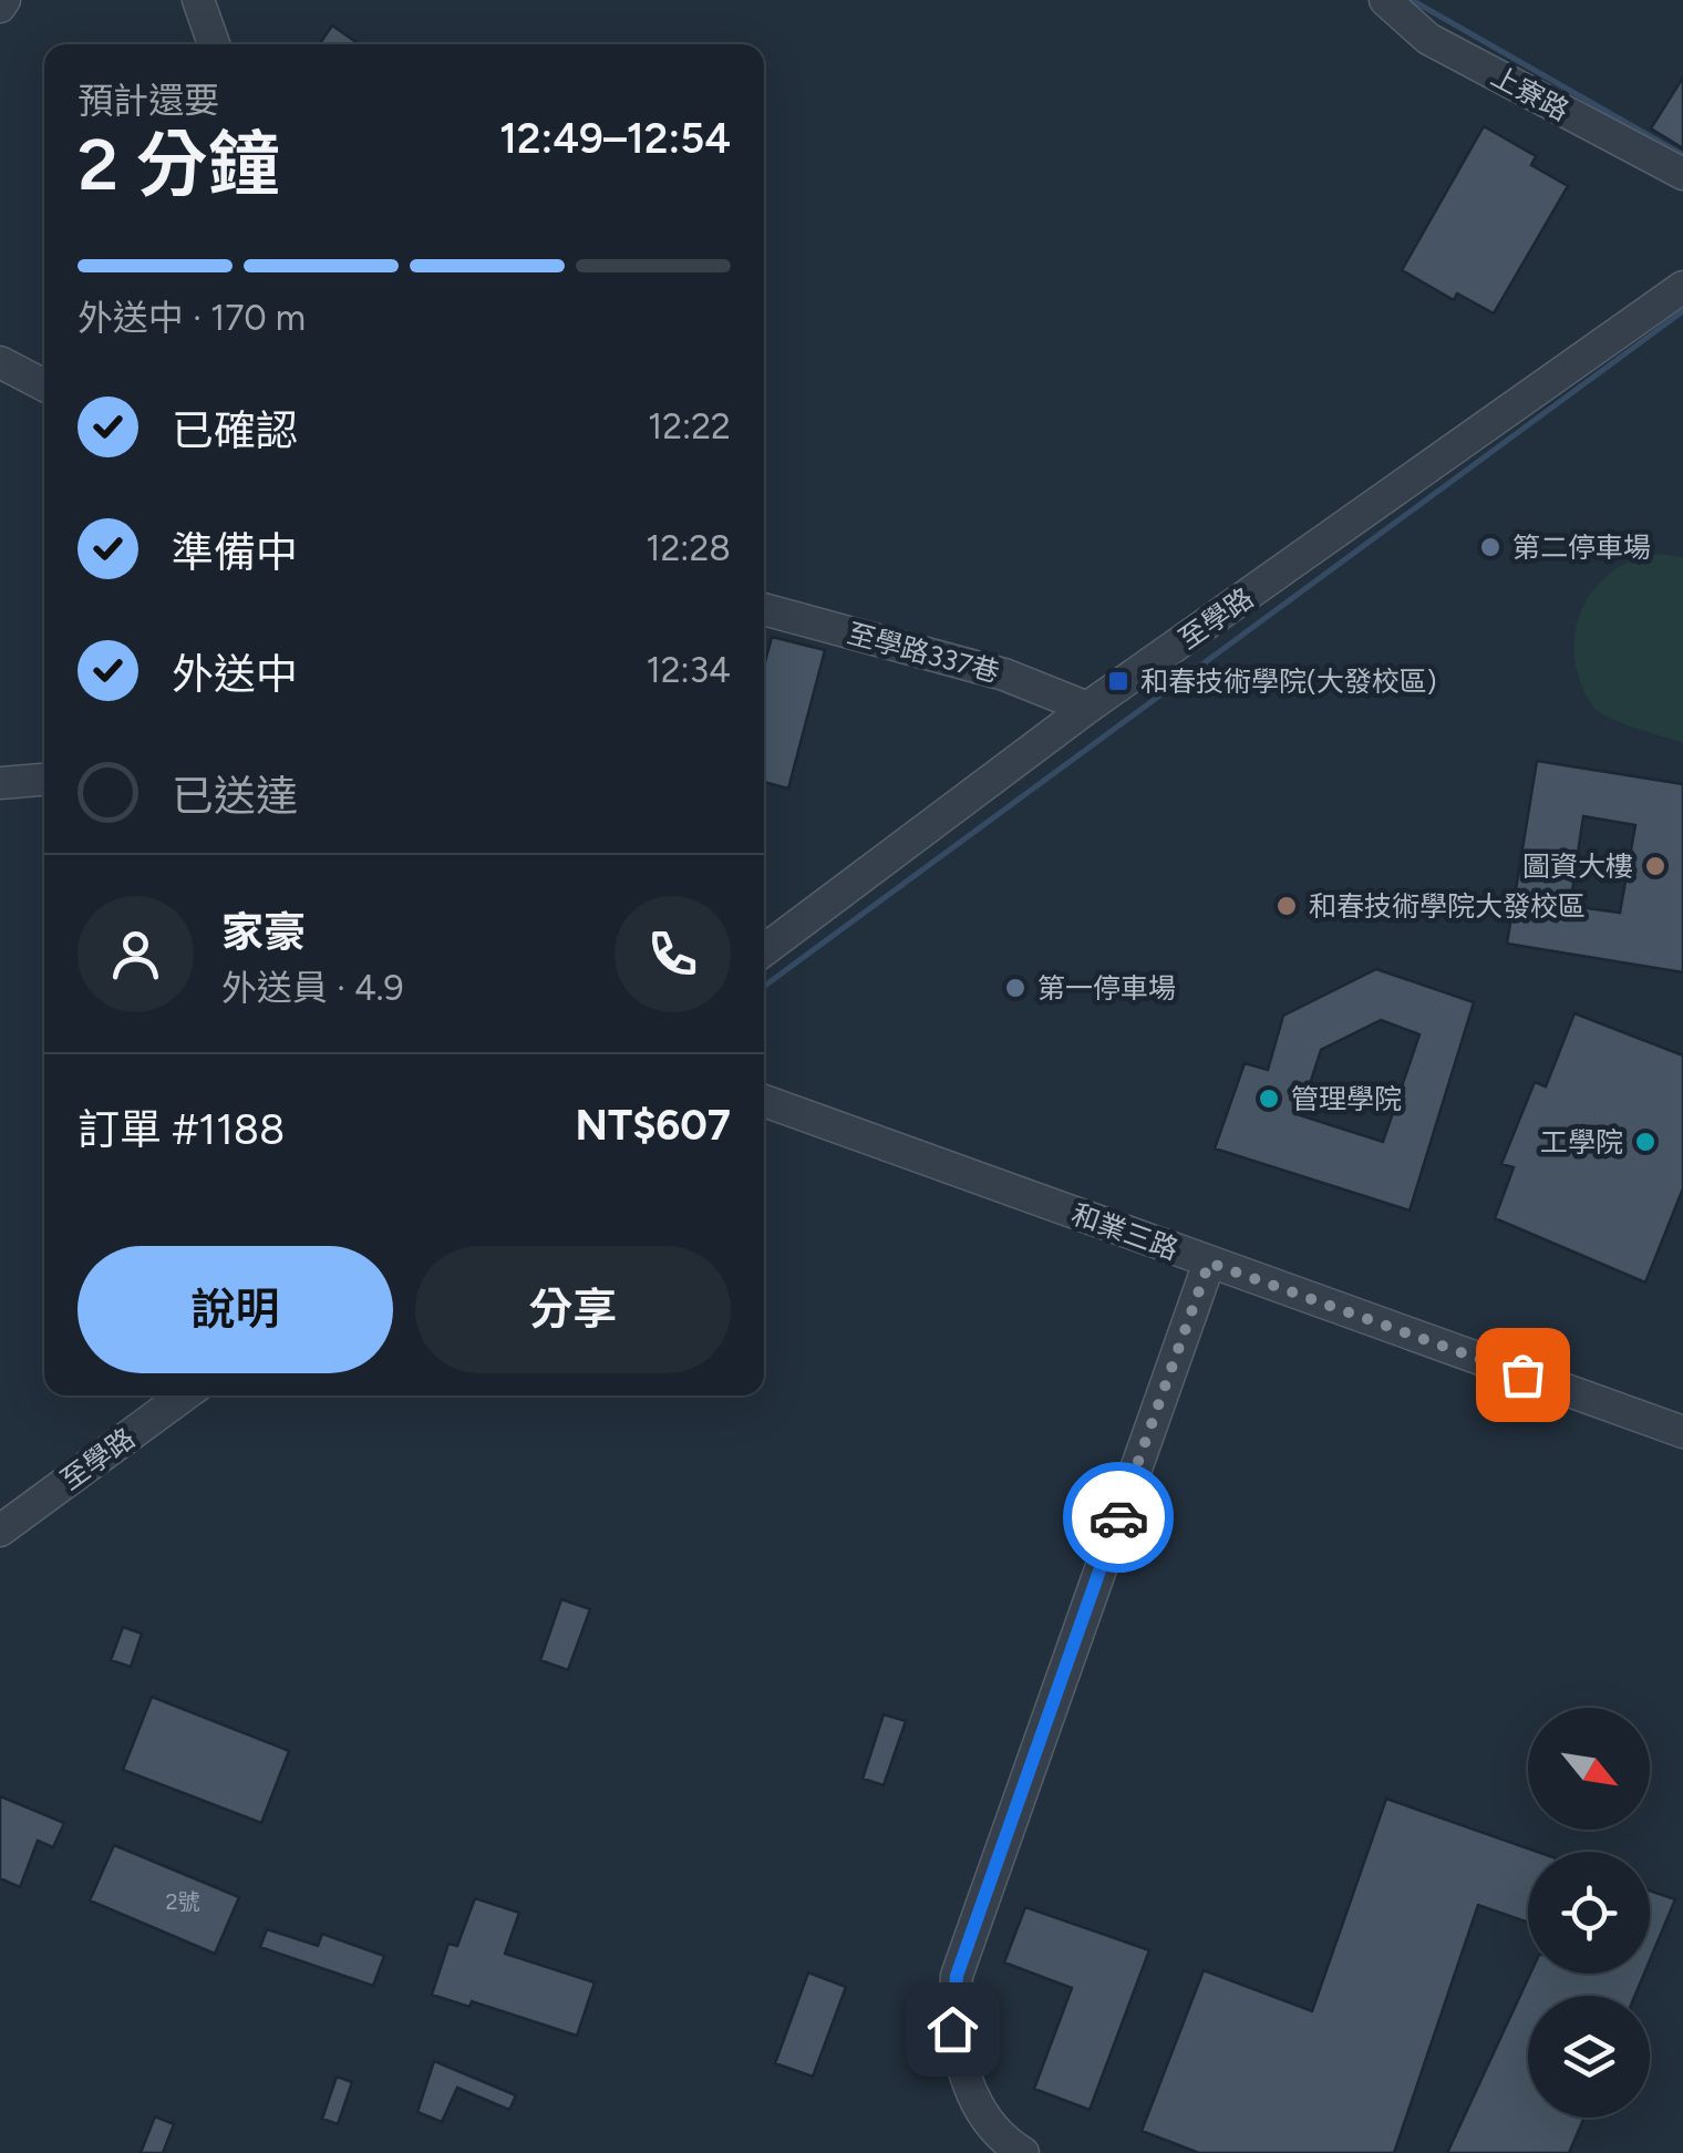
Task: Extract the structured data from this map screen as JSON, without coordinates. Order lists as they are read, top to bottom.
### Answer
{
  "streets": {
    "street": [
      "上寮路",
      "至學路",
      "至學路337巷",
      "和業三路"
    ]
  },
  "crossings": [
    ["至學路", "至學路337巷"]
  ],
  "places": {
    "other": [
      "第二停車場",
      "圖資大樓",
      "和春技術學院大發校區",
      "第一停車場",
      "管理學院",
      "工學院"
    ],
    "transit": ["和春技術學院(大發校區)"]
  },
  "house_numbers": ["2號"],
  "north": "bottom right",
  "page": {
    "heading": ["2 分鐘", "預計還要", "12:49–12:54"],
    "panel": [
      "家豪",
      "外送員 · 4.9",
      "訂單 #1188",
      "NT$607"
    ],
    "bar": "外送中 · 170 m",
    "list": [
      ["已確認", "12:22"],
      ["準備中", "12:28"],
      ["外送中", "12:34"],
      "已送達"
    ],
    "buttons": ["說明", "分享"]
  }
}
